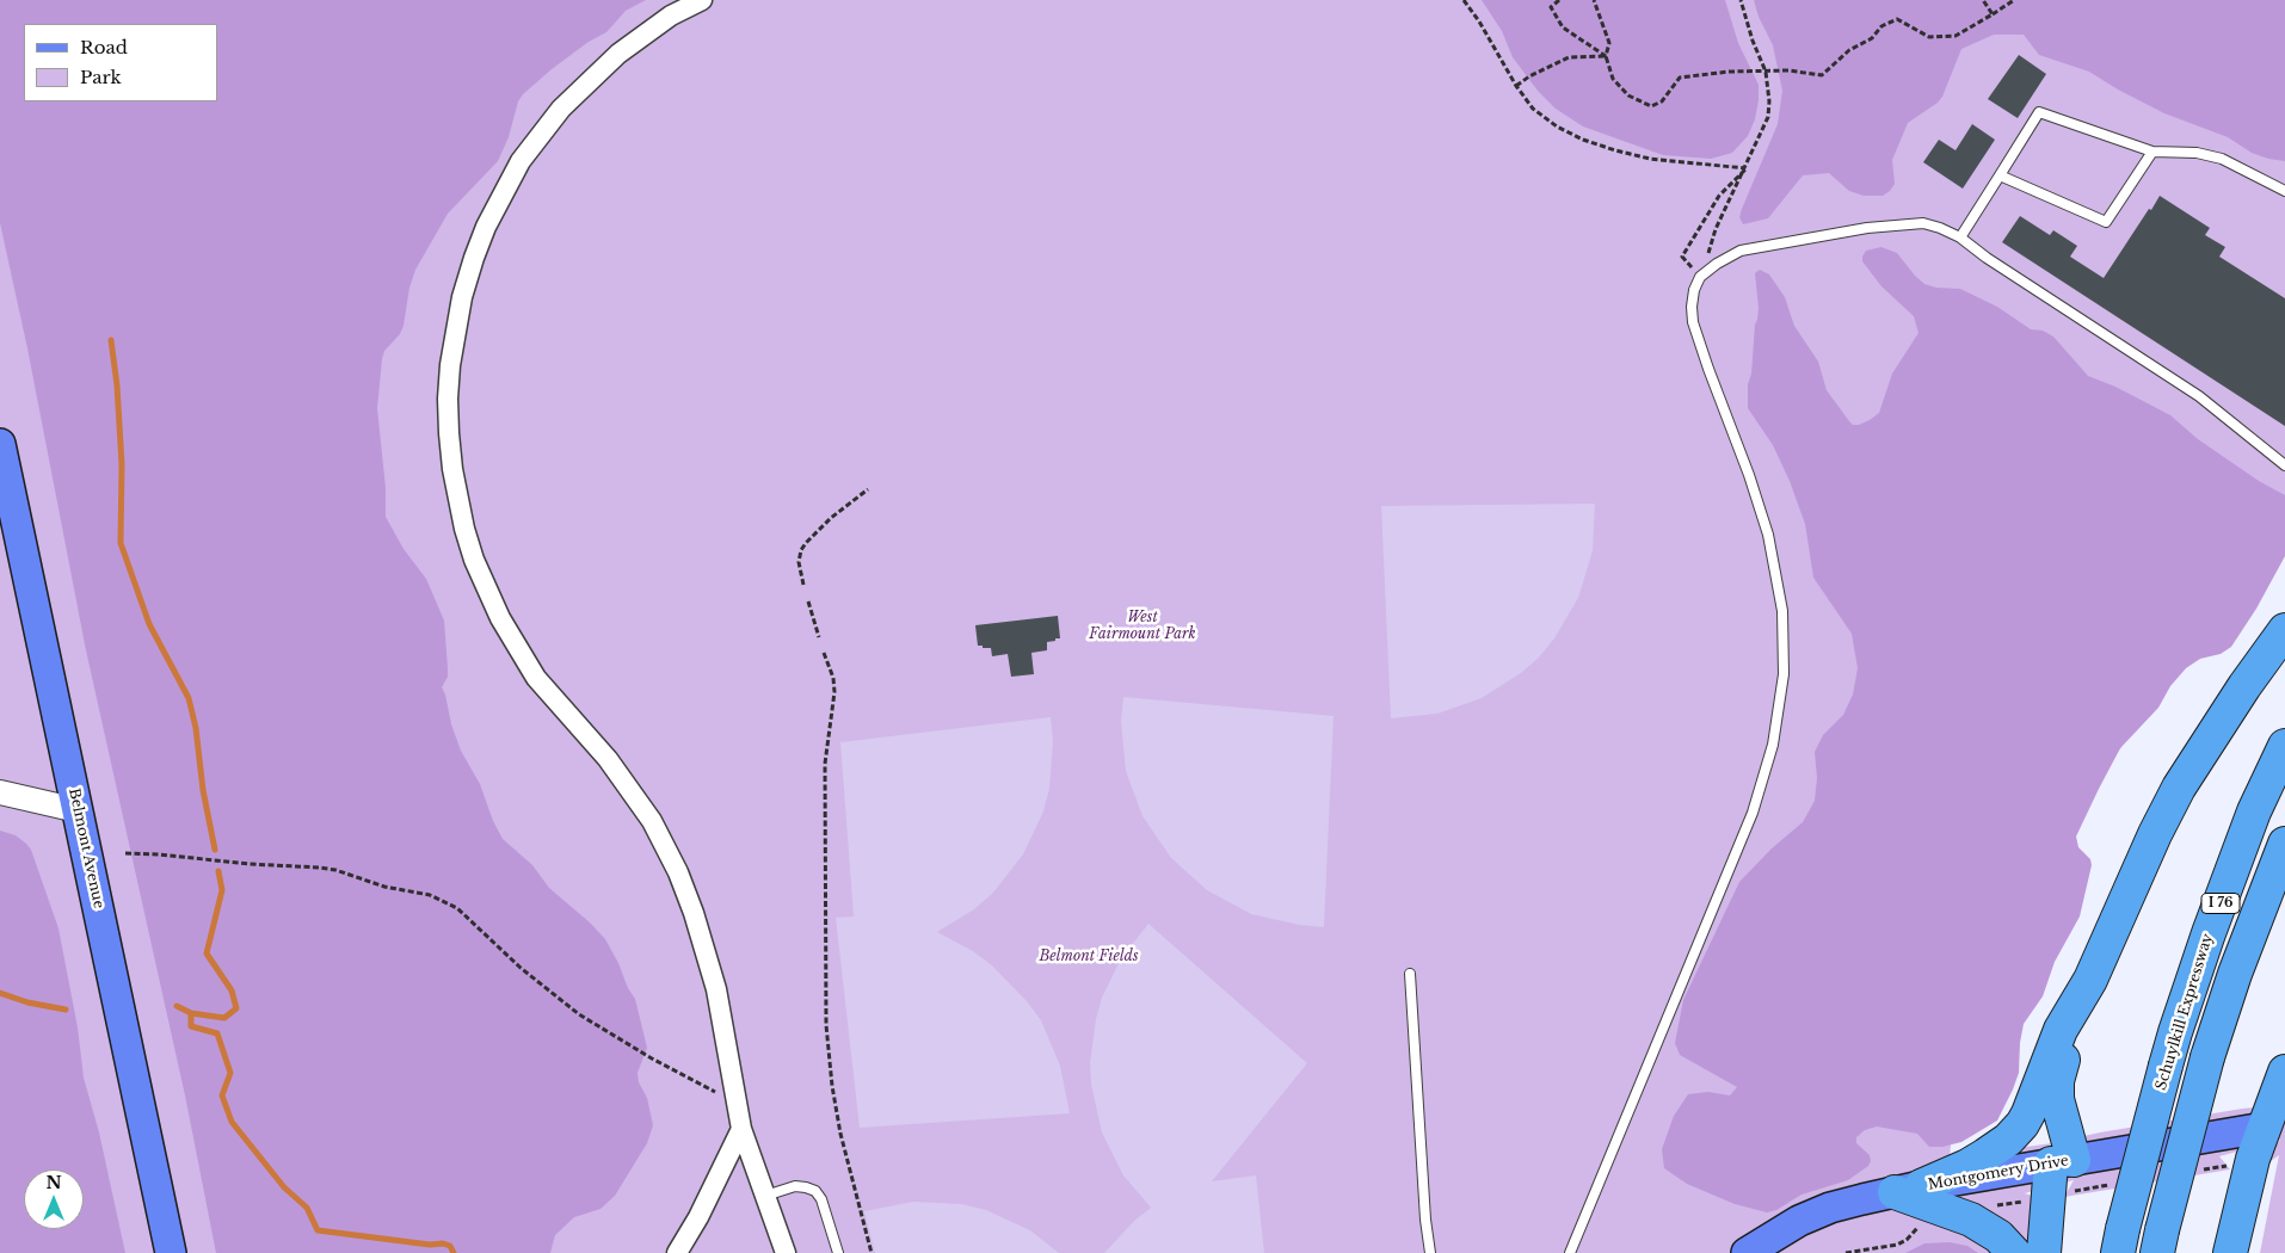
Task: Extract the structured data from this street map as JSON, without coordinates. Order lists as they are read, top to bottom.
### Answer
{
  "streets": {
    "highway": ["I 76", "Schuylkill Expressway"],
    "main road": ["Belmont Avenue", "Montgomery Drive"]
  },
  "parks": ["West Fairmount Park", "Belmont Fields"],
  "legend": ["Road", "Park"],
  "north": "top"
}
